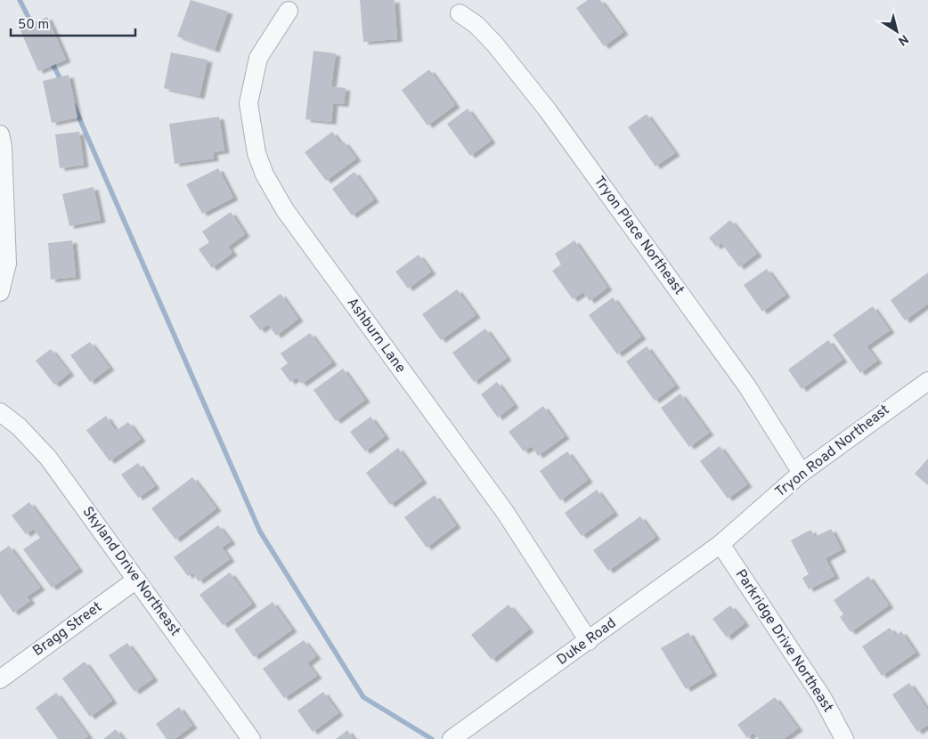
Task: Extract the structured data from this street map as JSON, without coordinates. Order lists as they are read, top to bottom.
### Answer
{
  "streets": {
    "street": [
      "Tryon Place Northeast",
      "Ashburn Lane",
      "Tryon Road Northeast",
      "Skyland Drive Northeast",
      "Bragg Street",
      "Parkridge Drive Northeast",
      "Duke Road"
    ]
  },
  "crossings": [
    ["Tryon Place Northeast", "Tryon Road Northeast"],
    ["Ashburn Lane", "Duke Road"],
    ["Tryon Road Northeast", "Parkridge Drive Northeast"],
    ["Tryon Road Northeast", "Duke Road"],
    ["Skyland Drive Northeast", "Bragg Street"],
    ["Parkridge Drive Northeast", "Duke Road"]
  ],
  "scale_bar": "50 m",
  "north": "bottom right"
}
